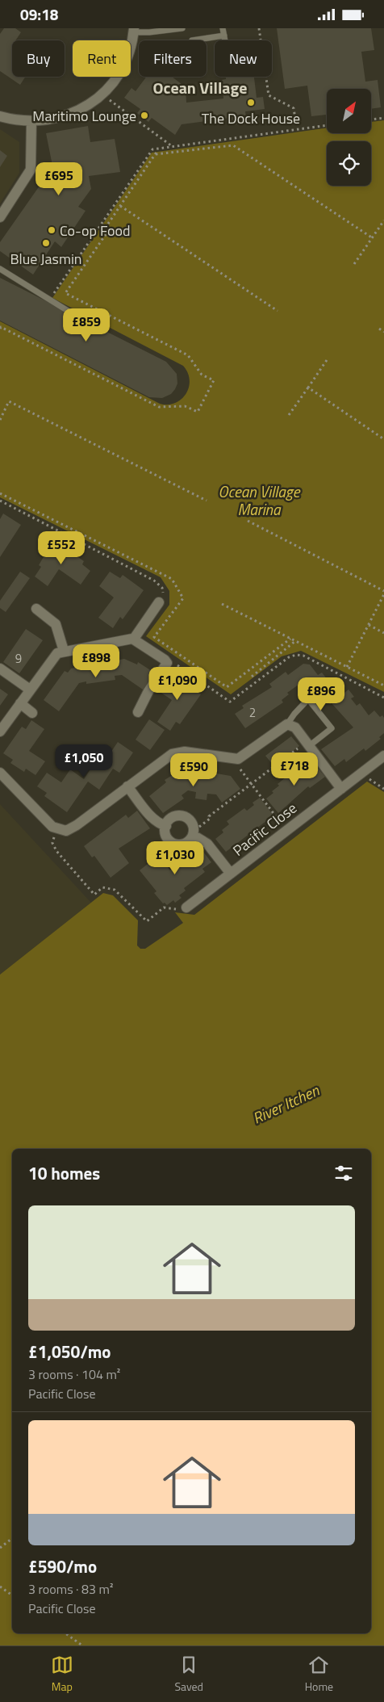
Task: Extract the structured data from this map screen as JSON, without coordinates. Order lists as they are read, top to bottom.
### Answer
{
  "streets": {
    "street": ["Pacific Close"]
  },
  "districts": ["Ocean Village"],
  "water": ["Ocean Village Marina", "River Itchen"],
  "places": [
    "The Dock House",
    "Maritimo Lounge",
    "Co-op Food",
    "Blue Jasmin"
  ],
  "house_numbers": ["9", "2"],
  "north": "top right",
  "page": {
    "status": "09:18",
    "chip": [
      "Buy",
      "Rent",
      "Filters",
      "New"
    ],
    "price": [
      "£695",
      "£859",
      "£552",
      "£898",
      "£1,090",
      "£896",
      "£1,050",
      "£718",
      "£590",
      "£1,030"
    ],
    "heading": "10 homes",
    "list": [
      {
        "name": "£1,050/mo",
        "note": "3 rooms · 104 m² · Pacific Close"
      },
      {
        "name": "£590/mo",
        "note": "3 rooms · 83 m² · Pacific Close"
      }
    ],
    "tabs": ["Map", "Saved", "Home"]
  }
}
